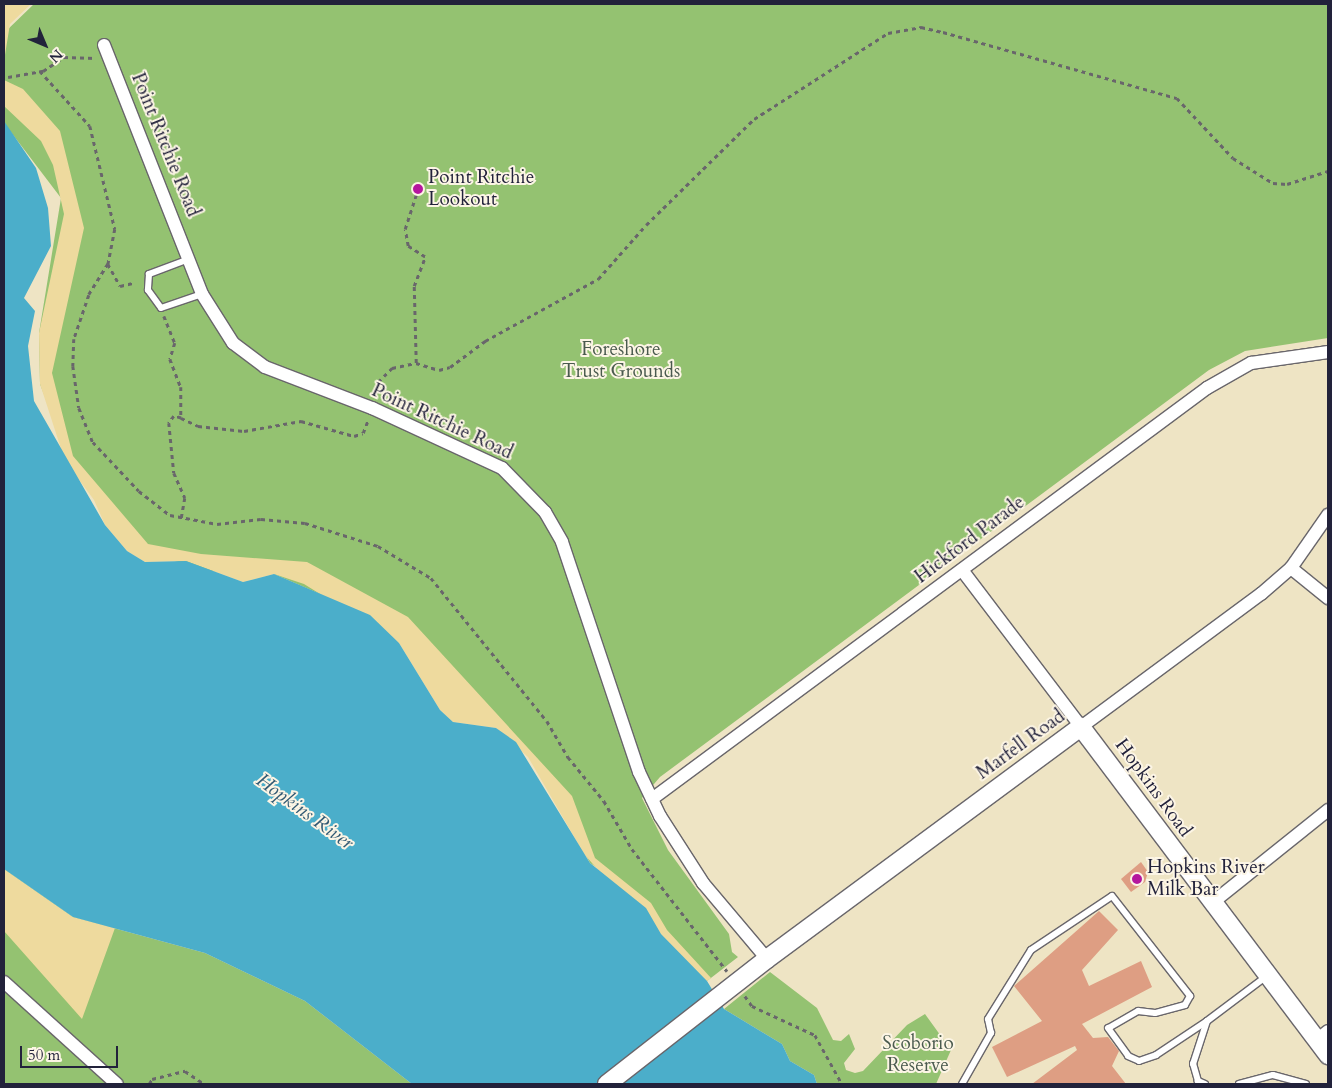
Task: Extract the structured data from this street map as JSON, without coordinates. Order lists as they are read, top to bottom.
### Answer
{
  "streets": {
    "street": [
      "Point Ritchie Road",
      "Hickford Parade",
      "Marfell Road",
      "Hopkins Road"
    ]
  },
  "crossings": [
    ["Point Ritchie Road", "Hickford Parade"],
    ["Point Ritchie Road", "Marfell Road"],
    ["Hickford Parade", "Hopkins Road"],
    ["Marfell Road", "Hopkins Road"]
  ],
  "water": ["Hopkins River"],
  "parks": ["Foreshore Trust Grounds", "Scoborio Reserve"],
  "places": ["Point Ritchie Lookout", "Hopkins River Milk Bar"],
  "scale_bar": "50 m",
  "north": "bottom right"
}
